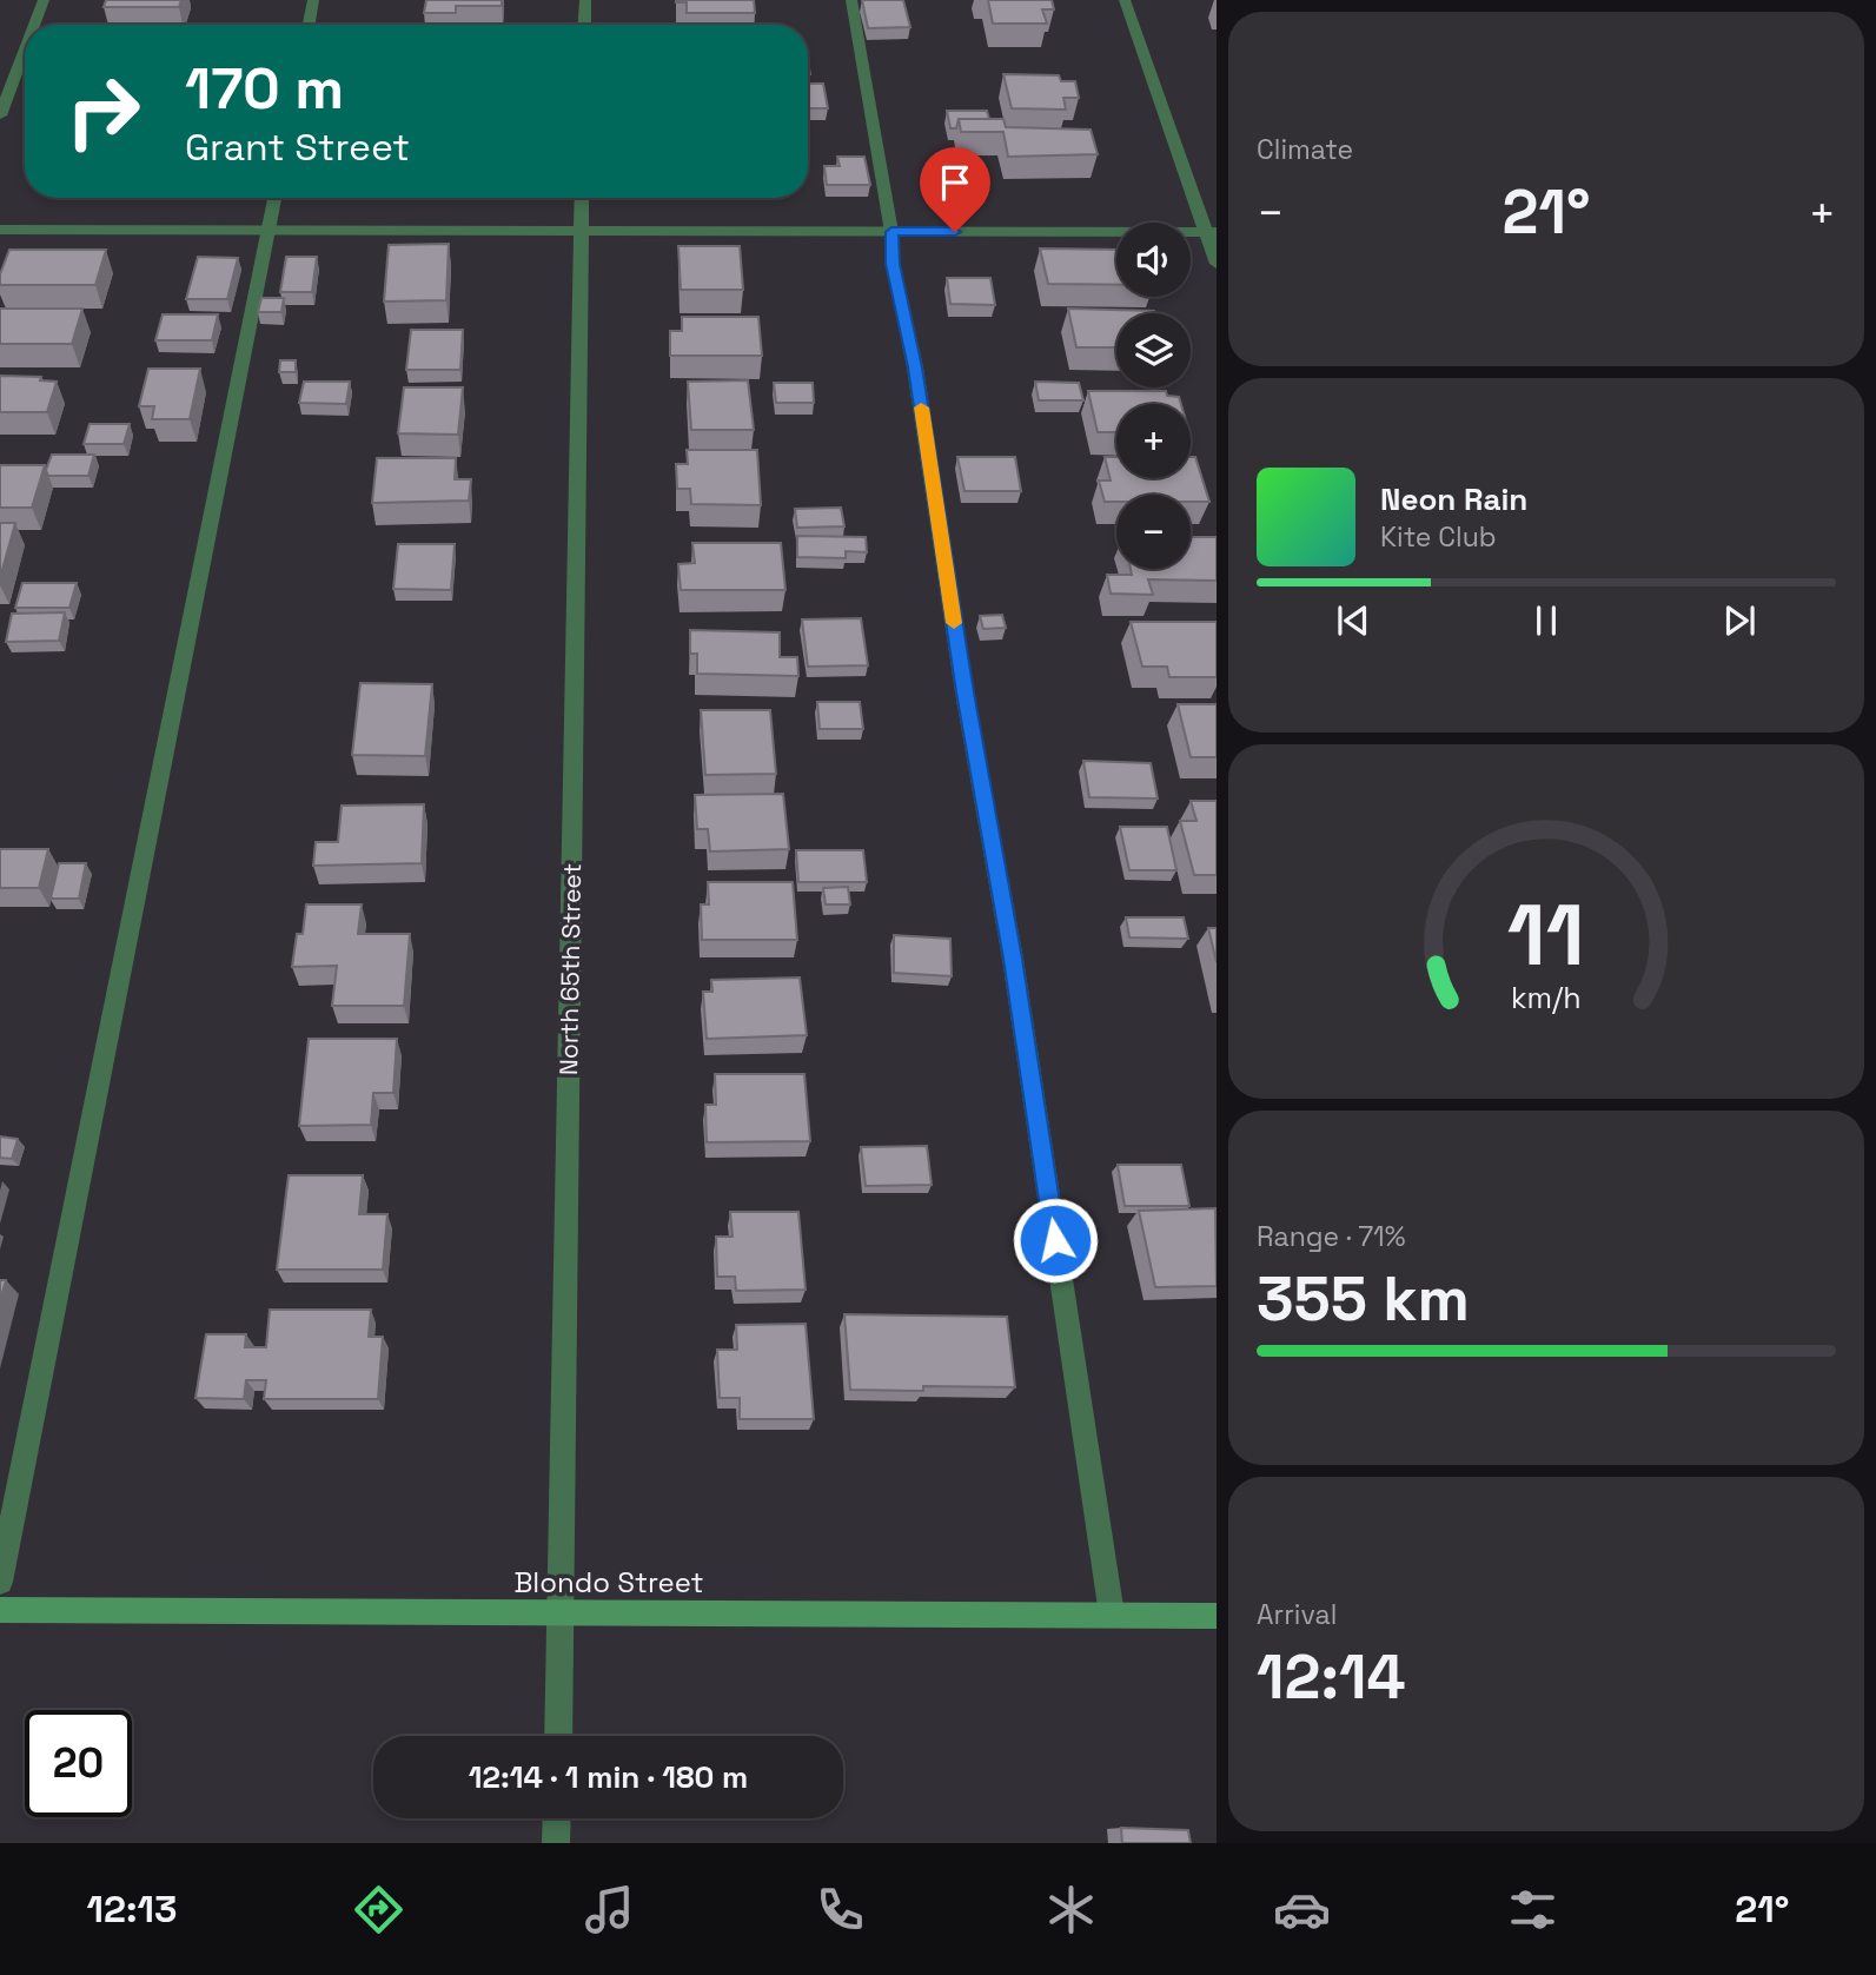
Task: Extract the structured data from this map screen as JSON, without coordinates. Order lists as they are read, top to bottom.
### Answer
{
  "streets": {
    "main road": ["Blondo Street"],
    "street": ["North 65th Street"]
  },
  "crossings": [
    ["North 65th Street", "Blondo Street"]
  ],
  "page": {
    "tile": [
      "Climate",
      ["Range · 71%", "355 km"],
      ["Arrival", "12:14"]
    ],
    "turn": ["170 m", "Grant Street"],
    "heat": ["−", "21°", "+"],
    "map_buttons": ["+", "−"],
    "song": ["Neon Rain", "Kite Club"],
    "limit": "20",
    "trip": "12:14 · 1 min · 180 m",
    "tabs": ["12:13", "21°"],
    "gauge": ["11", "km/h"]
  }
}
